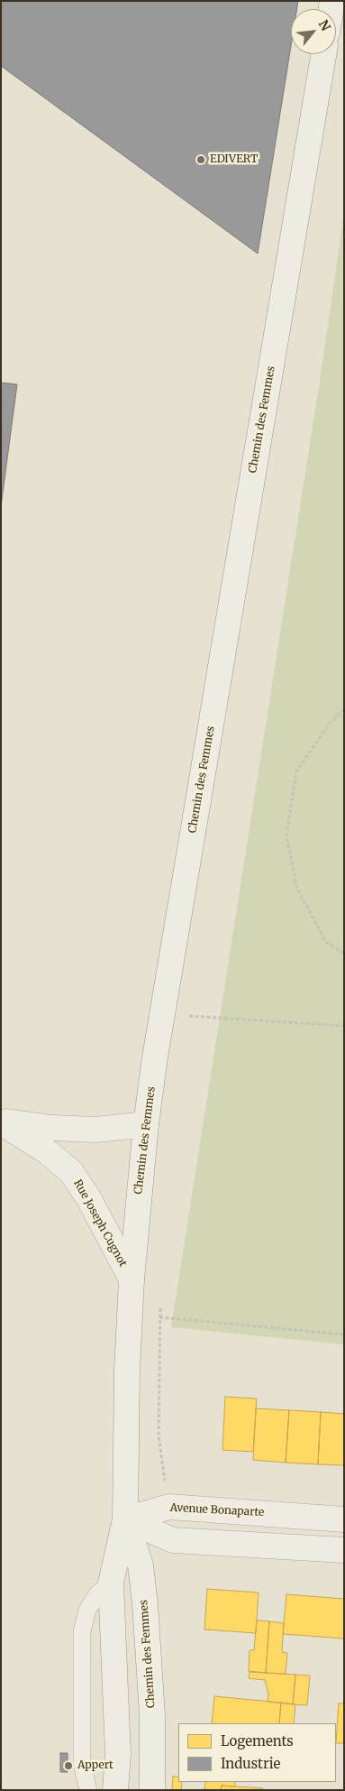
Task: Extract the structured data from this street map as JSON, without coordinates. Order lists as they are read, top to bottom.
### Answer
{
  "streets": {
    "street": ["Chemin des Femmes", "Rue Joseph Cugnot", "Avenue Bonaparte"]
  },
  "crossings": [
    ["Chemin des Femmes", "Rue Joseph Cugnot"],
    ["Chemin des Femmes", "Avenue Bonaparte"]
  ],
  "places": ["EDIVERT", "Appert"],
  "legend": ["Logements", "Industrie"],
  "north": "top right"
}
